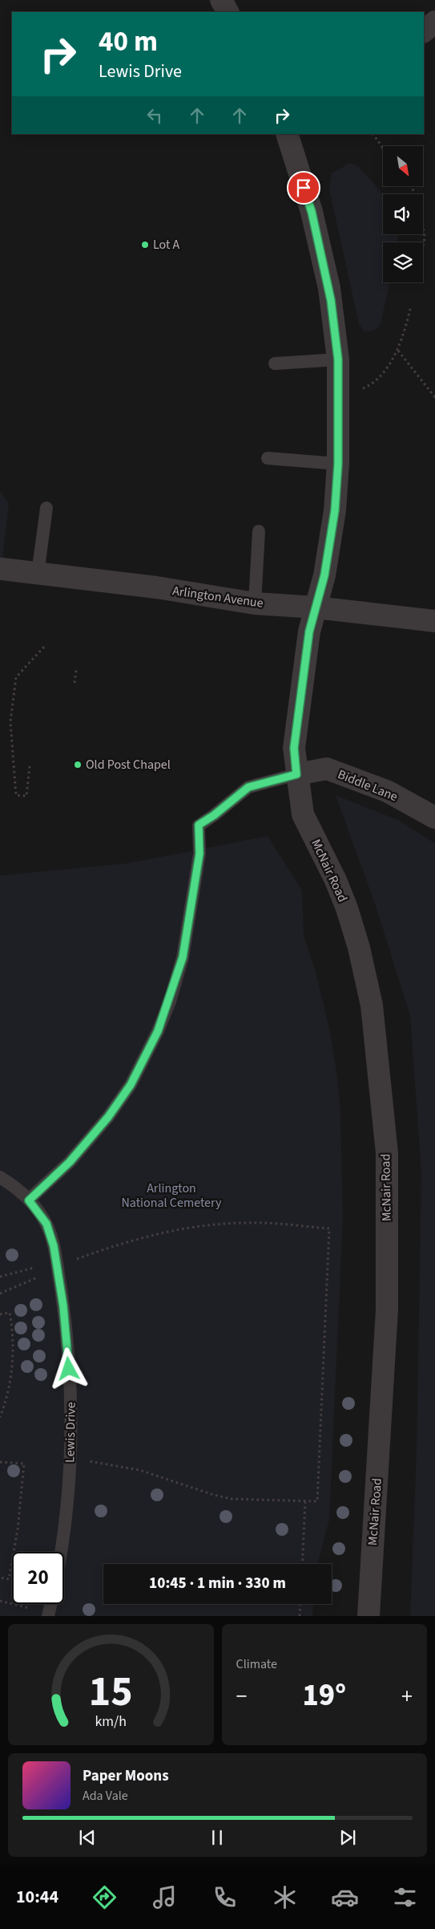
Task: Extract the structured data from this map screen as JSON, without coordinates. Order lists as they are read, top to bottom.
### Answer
{
  "streets": {
    "street": ["Arlington Avenue", "Biddle Lane", "McNair Road"],
    "lane": ["Lewis Drive"]
  },
  "crossings": [
    ["Arlington Avenue", "McNair Road"],
    ["Biddle Lane", "McNair Road"]
  ],
  "parks": ["Arlington National Cemetery"],
  "places": ["Lot A", "Old Post Chapel"],
  "north": "bottom right",
  "page": {
    "turn": ["40 m", "Lewis Drive"],
    "limit": "20",
    "trip": "10:45 · 1 min · 330 m",
    "tile": "Climate",
    "heat": ["−", "19°", "+"],
    "song": ["Paper Moons", "Ada Vale"],
    "tabs": "10:44",
    "gauge": ["15", "km/h"]
  }
}
